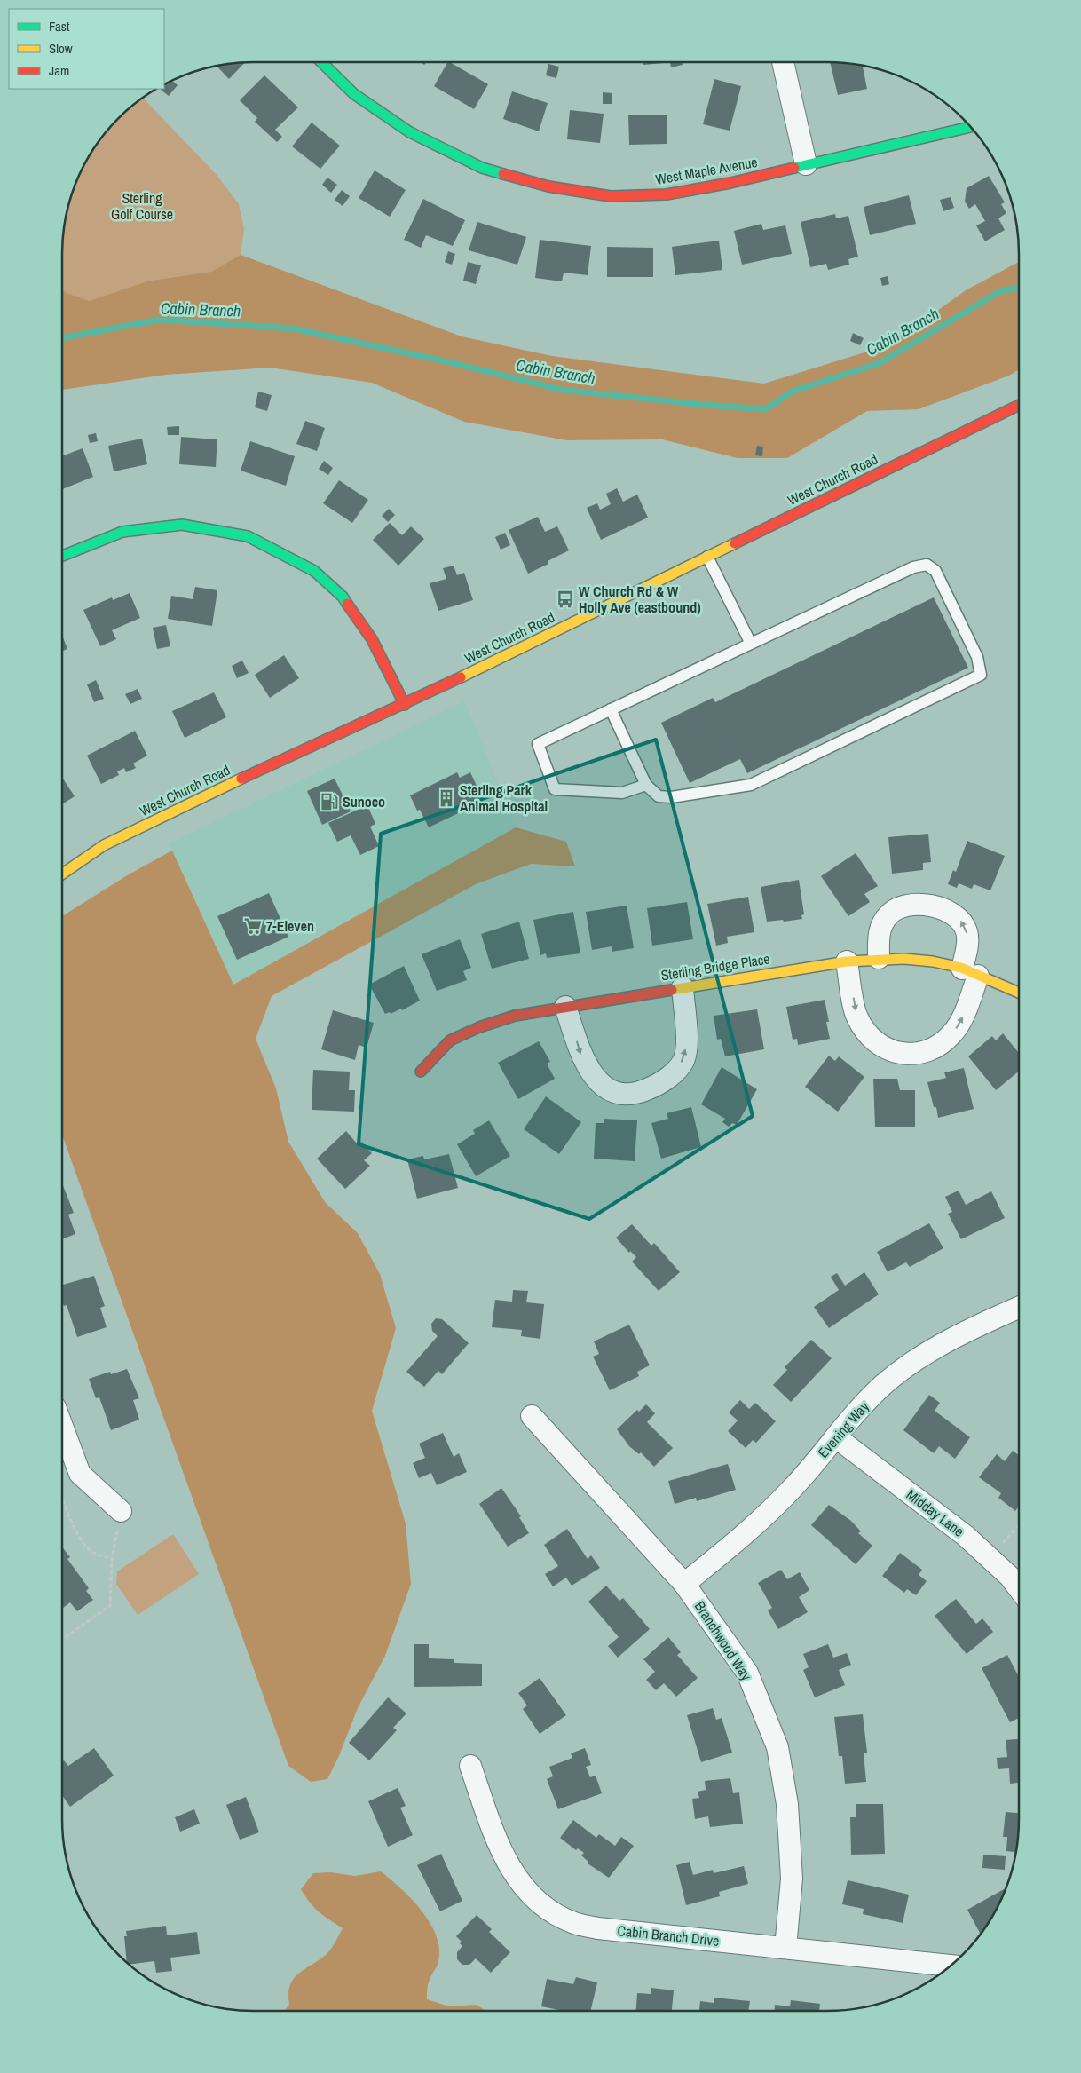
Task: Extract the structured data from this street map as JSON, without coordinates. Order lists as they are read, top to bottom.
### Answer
{
  "streets": {
    "street": [
      "West Maple Avenue",
      "West Church Road",
      "Sterling Bridge Place",
      "Evening Way",
      "Midday Lane",
      "Branchwood Way",
      "Cabin Branch Drive"
    ]
  },
  "crossings": [
    ["Evening Way", "Midday Lane"],
    ["Evening Way", "Branchwood Way"],
    ["Branchwood Way", "Cabin Branch Drive"]
  ],
  "water": ["Cabin Branch"],
  "parks": ["Sterling Golf Course"],
  "places": {
    "bus stop": ["W Church Rd & W Holly Ave (eastbound)"],
    "building": ["Sterling Park Animal Hospital"],
    "fuel station": ["Sunoco"],
    "supermarket": ["7-Eleven"]
  },
  "legend": ["Fast", "Slow", "Jam"]
}
